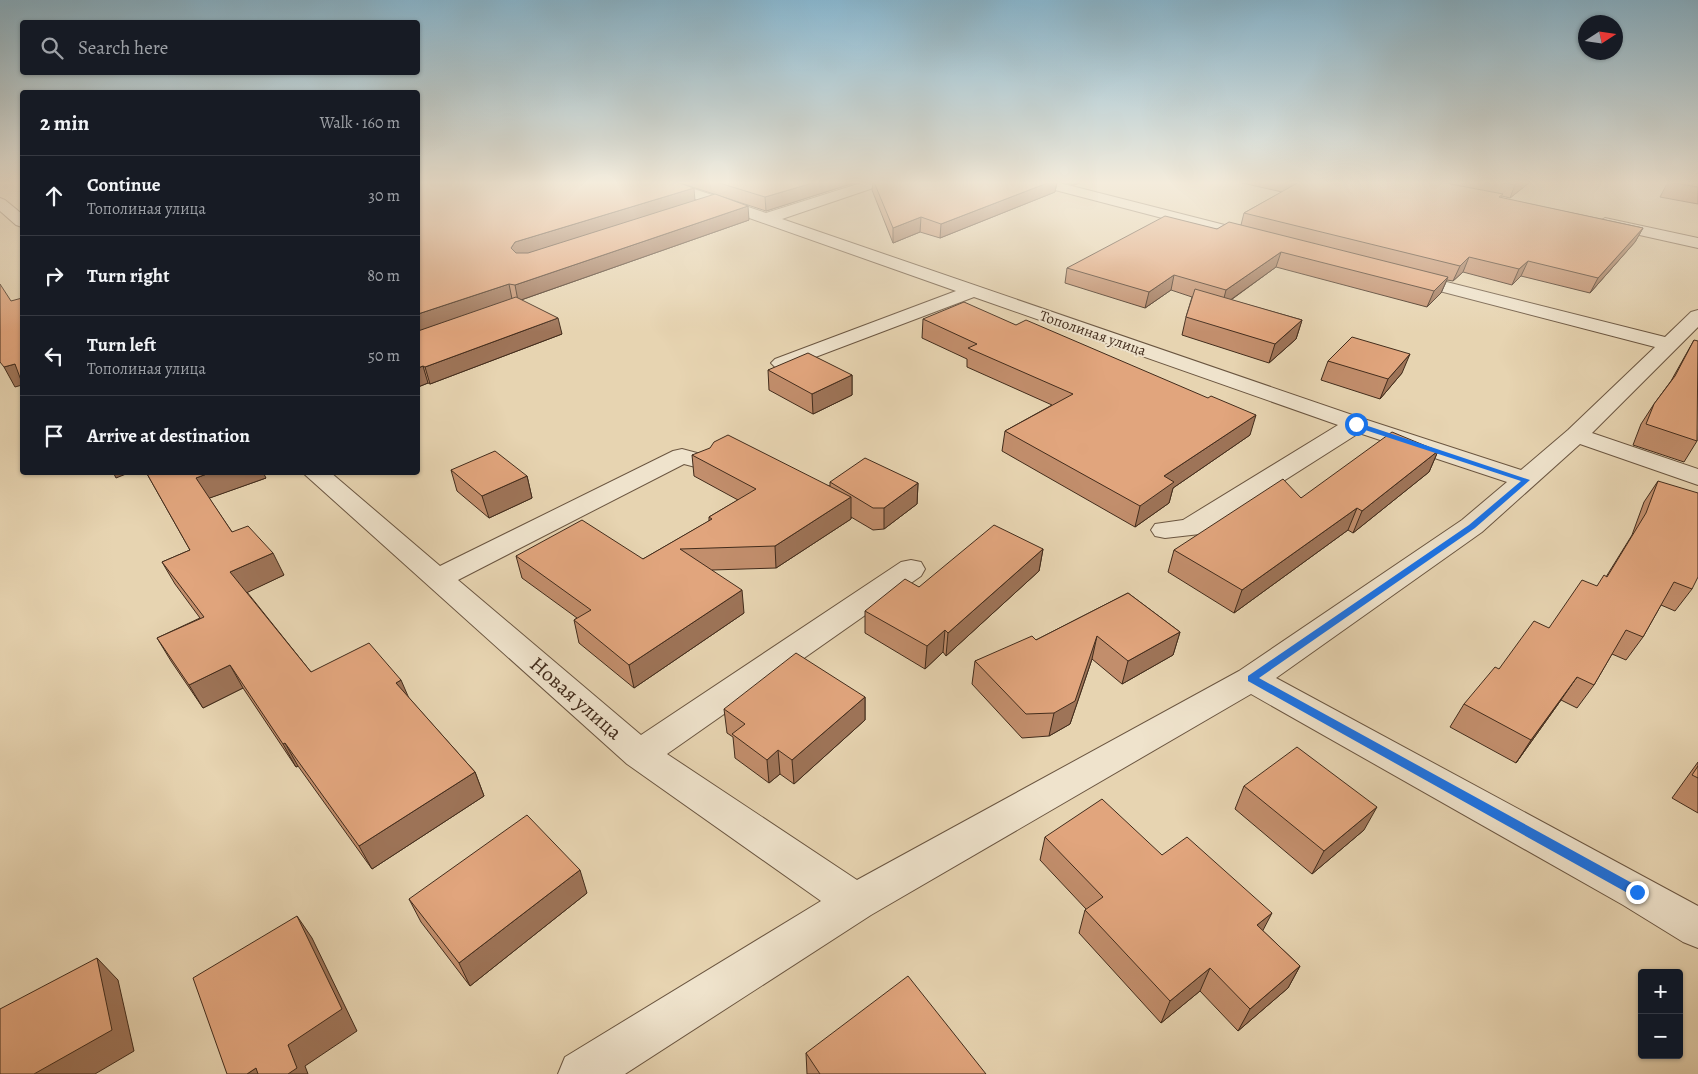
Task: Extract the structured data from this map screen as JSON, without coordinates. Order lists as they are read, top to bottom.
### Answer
{
  "streets": {
    "street": ["Тополиная улица", "Новая улица"]
  },
  "north": "right",
  "page": {
    "search": "Search here",
    "heading": ["2 min", "Walk · 160 m"],
    "list": [
      ["Continue", "Тополиная улица", "30 m"],
      ["Turn right", "80 m"],
      ["Turn left", "Тополиная улица", "50 m"],
      "Arrive at destination"
    ],
    "map_buttons": ["+", "−"]
  }
}
